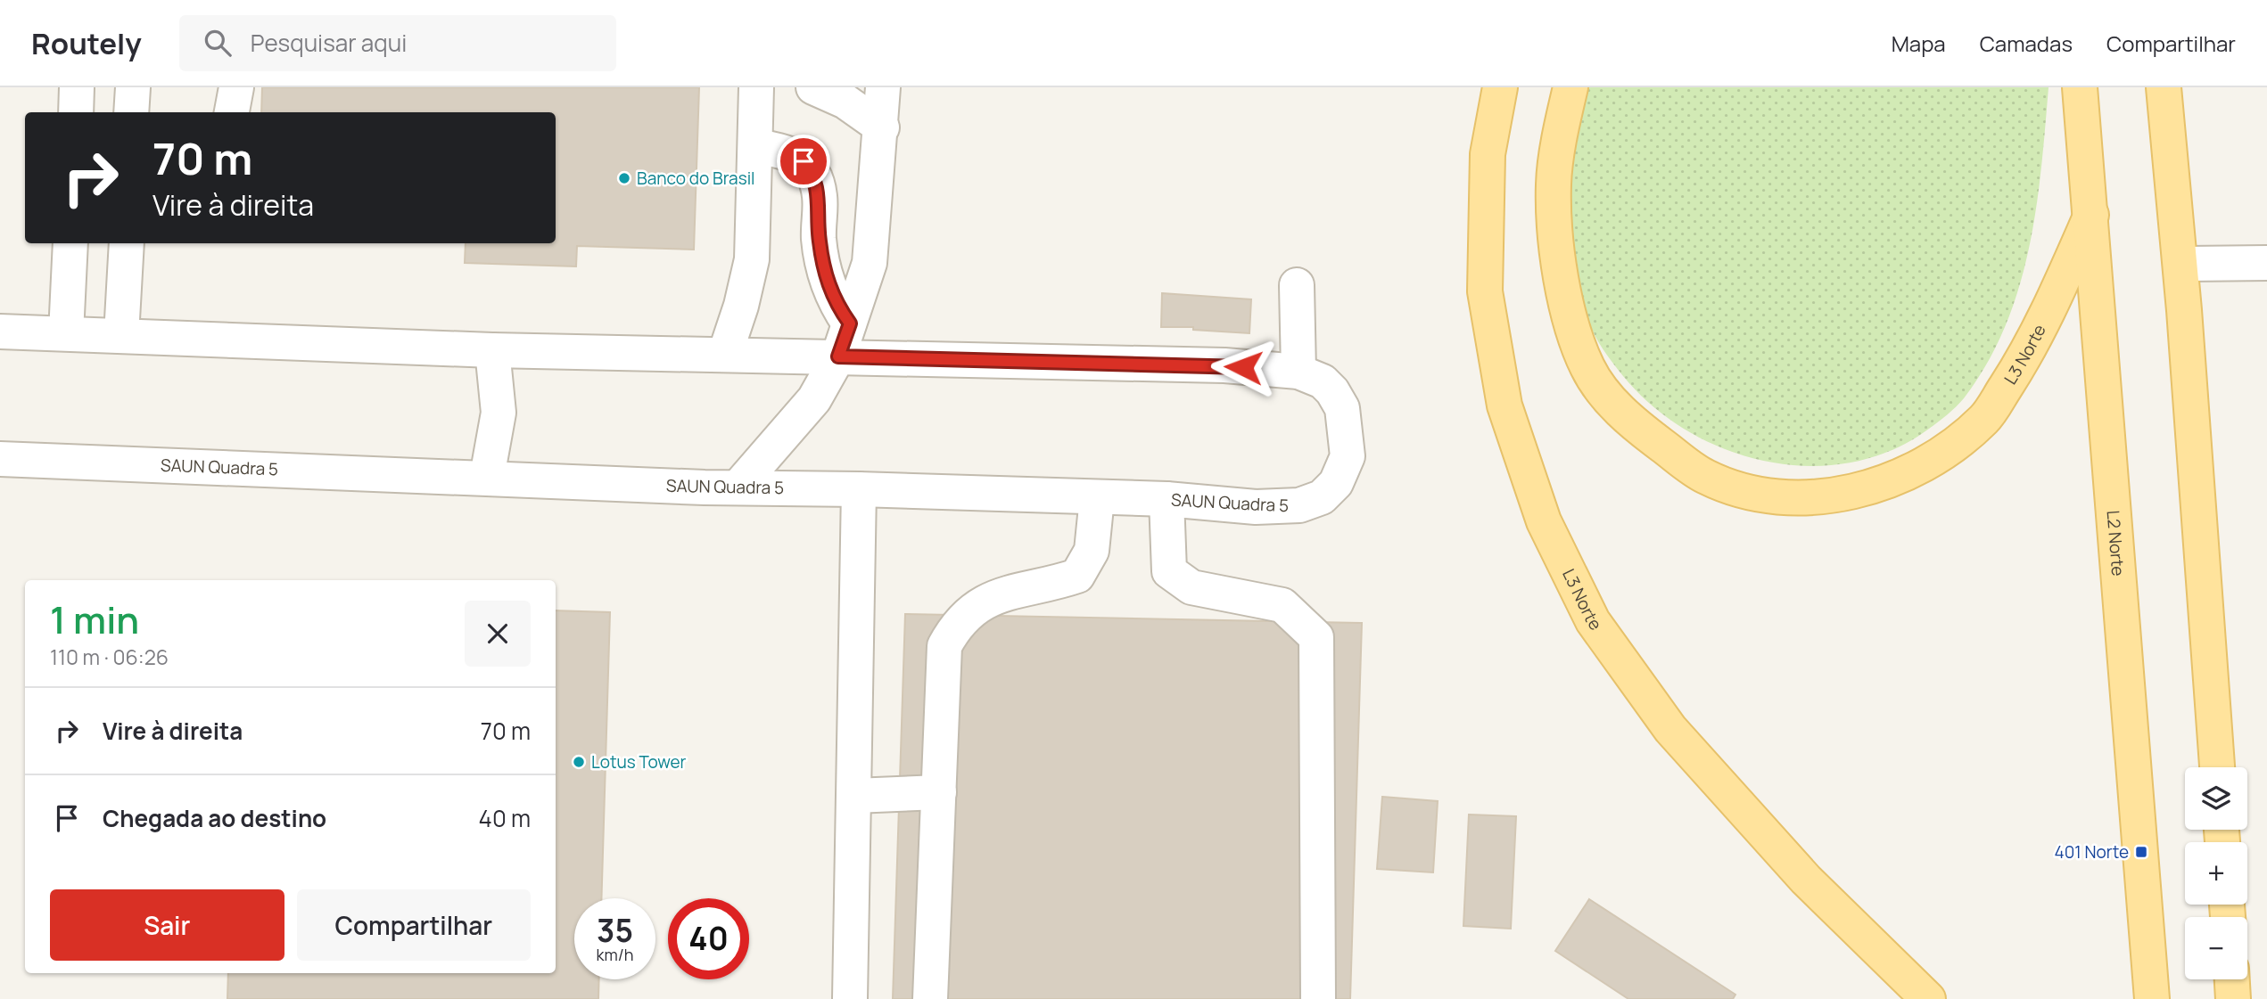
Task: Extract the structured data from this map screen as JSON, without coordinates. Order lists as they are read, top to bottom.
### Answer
{
  "streets": {
    "main road": ["L3 Norte", "L2 Norte"],
    "street": ["SAUN Quadra 5"]
  },
  "crossings": [
    ["L3 Norte", "L2 Norte"]
  ],
  "places": {
    "other": ["Banco do Brasil", "Lotus Tower"],
    "transit": ["401 Norte"]
  },
  "page": {
    "header": "Routely",
    "search": "Pesquisar aqui",
    "nav": ["Mapa", "Camadas", "Compartilhar"],
    "turn": ["70 m", "Vire à direita"],
    "heading": ["1 min", "110 m · 06:26"],
    "list": [
      {
        "name": "Vire à direita",
        "value": "70 m"
      },
      {
        "name": "Chegada ao destino",
        "value": "40 m"
      }
    ],
    "map_buttons": ["+", "−"],
    "buttons": ["Sair", "Compartilhar"],
    "speed": "35 km/h",
    "limit": "40"
  }
}
